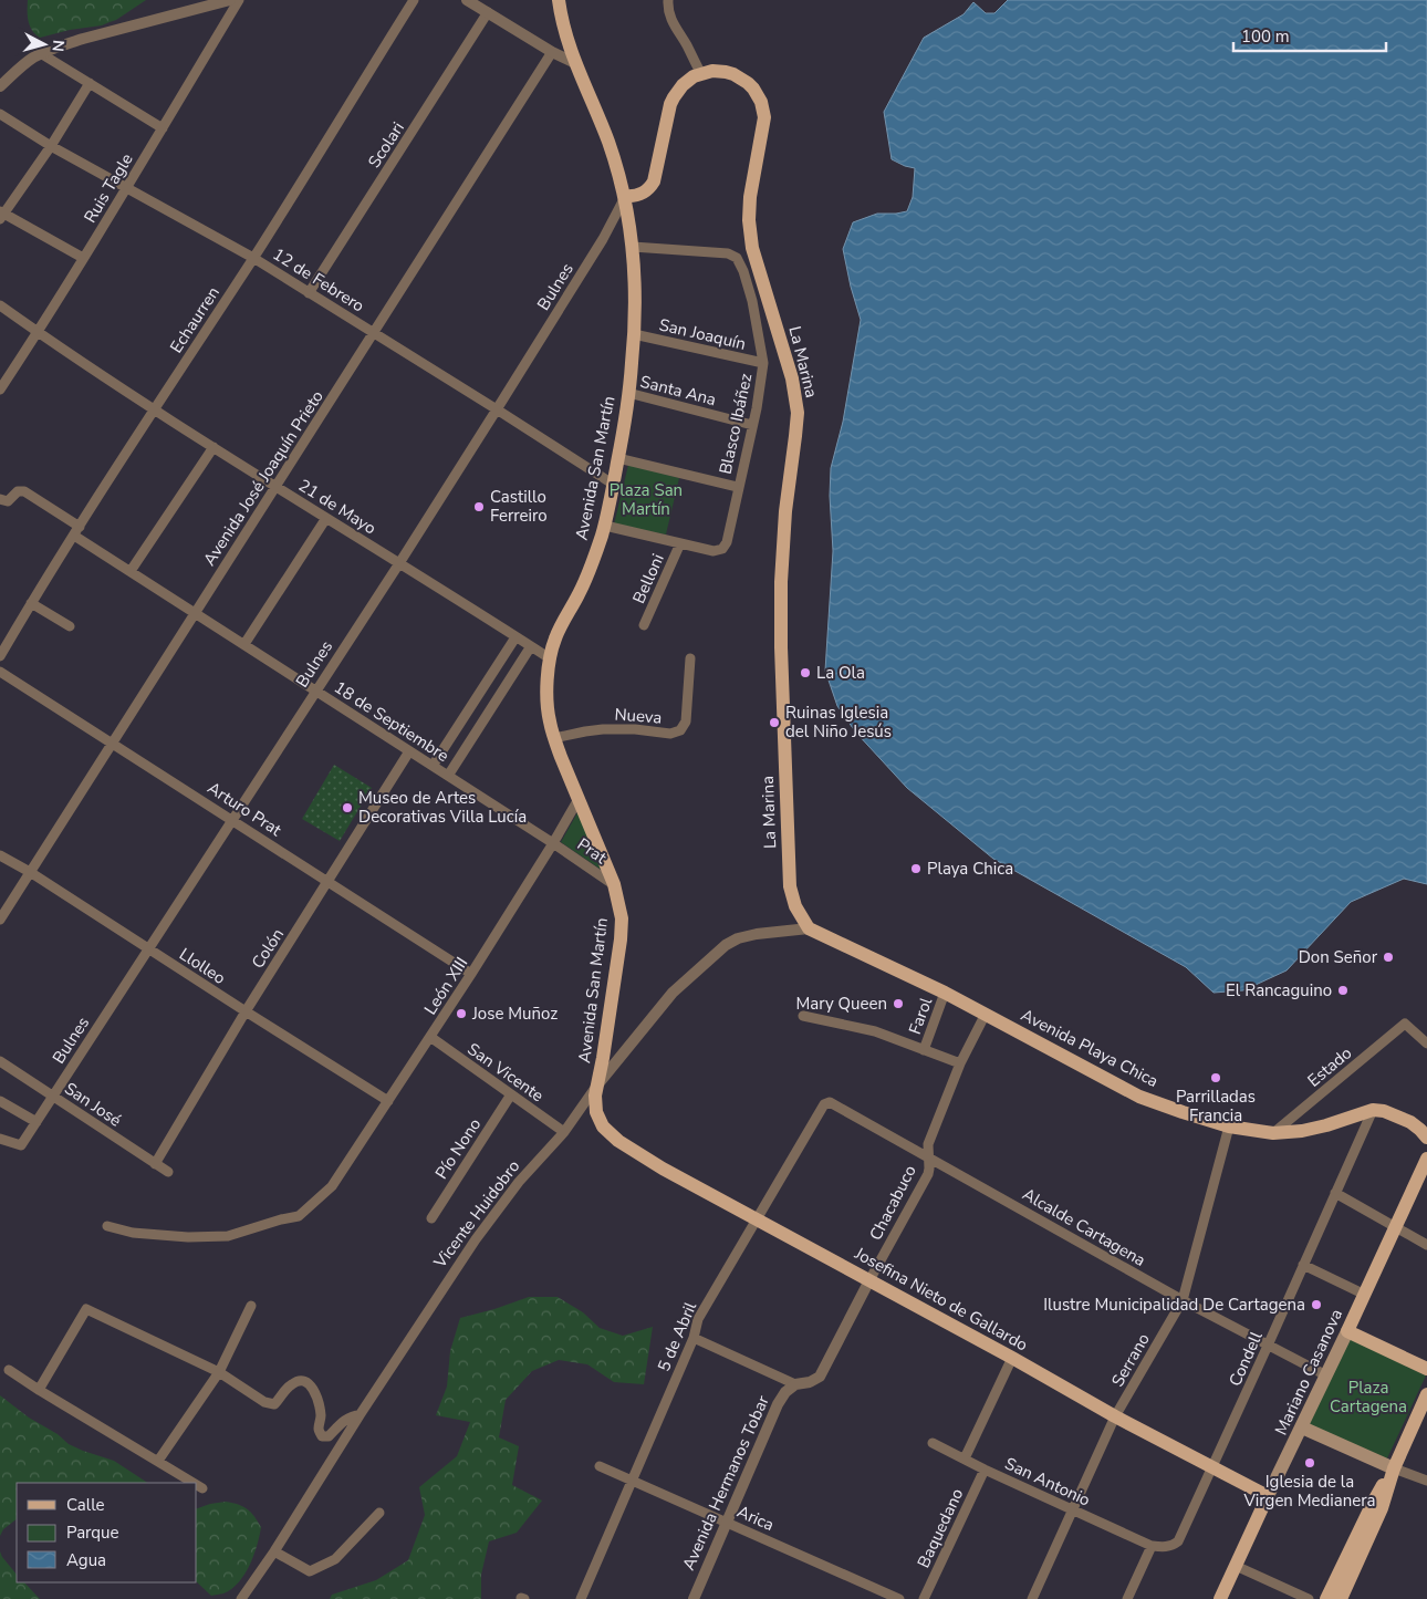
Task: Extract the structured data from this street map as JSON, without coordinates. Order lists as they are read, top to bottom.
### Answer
{
  "streets": {
    "main road": [
      "La Marina",
      "Avenida San Martín",
      "Avenida Playa Chica",
      "Josefina Nieto de Gallardo",
      "Mariano Casanova"
    ],
    "street": [
      "Scolari",
      "Ruis Tagle",
      "12 de Febrero",
      "Bulnes",
      "Echaurren",
      "San Joaquín",
      "Santa Ana",
      "Blasco Ibáñez",
      "Avenida José Joaquín Prieto",
      "21 de Mayo",
      "Belloni",
      "Nueva",
      "18 de Septiembre",
      "Arturo Prat",
      "Prat",
      "Colón",
      "Llolleo",
      "León XIII",
      "Farol",
      "Estado",
      "San Vicente",
      "San José",
      "Pío Nono",
      "Chacabuco",
      "Vicente Huidobro",
      "Alcalde Cartagena",
      "5 de Abril",
      "Condell",
      "Serrano",
      "San Antonio",
      "Avenida Hermanos Tobar",
      "Arica",
      "Baquedano"
    ]
  },
  "crossings": [
    ["Scolari", "12 de Febrero"],
    ["Ruis Tagle", "12 de Febrero"],
    ["Ruis Tagle", "21 de Mayo"],
    ["12 de Febrero", "Bulnes"],
    ["12 de Febrero", "Echaurren"],
    ["12 de Febrero", "Avenida San Martín"],
    ["12 de Febrero", "Avenida José Joaquín Prieto"],
    ["Bulnes", "Avenida San Martín"],
    ["Bulnes", "21 de Mayo"],
    ["Bulnes", "18 de Septiembre"],
    ["Bulnes", "Arturo Prat"],
    ["Bulnes", "Llolleo"],
    ["Bulnes", "San José"],
    ["Echaurren", "21 de Mayo"],
    ["Echaurren", "18 de Septiembre"],
    ["San Joaquín", "Blasco Ibáñez"],
    ["San Joaquín", "Avenida San Martín"],
    ["La Marina", "Avenida Playa Chica"],
    ["La Marina", "Vicente Huidobro"],
    ["Santa Ana", "Blasco Ibáñez"],
    ["Santa Ana", "Avenida San Martín"],
    ["Blasco Ibáñez", "Avenida San Martín"],
    ["Blasco Ibáñez", "Belloni"],
    ["Avenida San Martín", "21 de Mayo"],
    ["Avenida San Martín", "Nueva"],
    ["Avenida San Martín", "Prat"],
    ["Avenida San Martín", "León XIII"],
    ["Avenida San Martín", "Vicente Huidobro"],
    ["Avenida San Martín", "Josefina Nieto de Gallardo"],
    ["Avenida José Joaquín Prieto", "21 de Mayo"],
    ["Avenida José Joaquín Prieto", "18 de Septiembre"],
    ["Avenida José Joaquín Prieto", "Arturo Prat"],
    ["Avenida José Joaquín Prieto", "Llolleo"],
    ["18 de Septiembre", "Prat"],
    ["18 de Septiembre", "Colón"],
    ["18 de Septiembre", "León XIII"],
    ["Arturo Prat", "Colón"],
    ["Arturo Prat", "León XIII"],
    ["Prat", "León XIII"],
    ["Colón", "Llolleo"],
    ["Colón", "San José"],
    ["Llolleo", "León XIII"],
    ["León XIII", "San Vicente"],
    ["Farol", "Avenida Playa Chica"],
    ["Avenida Playa Chica", "Estado"],
    ["Avenida Playa Chica", "Chacabuco"],
    ["Avenida Playa Chica", "Vicente Huidobro"],
    ["Avenida Playa Chica", "Condell"],
    ["Avenida Playa Chica", "Serrano"],
    ["San Vicente", "Pío Nono"],
    ["San Vicente", "Vicente Huidobro"],
    ["Chacabuco", "Alcalde Cartagena"],
    ["Chacabuco", "Josefina Nieto de Gallardo"],
    ["Chacabuco", "Avenida Hermanos Tobar"],
    ["Alcalde Cartagena", "5 de Abril"],
    ["Alcalde Cartagena", "Condell"],
    ["Alcalde Cartagena", "Serrano"],
    ["Alcalde Cartagena", "Mariano Casanova"],
    ["Josefina Nieto de Gallardo", "5 de Abril"],
    ["Josefina Nieto de Gallardo", "Condell"],
    ["Josefina Nieto de Gallardo", "Serrano"],
    ["Josefina Nieto de Gallardo", "Mariano Casanova"],
    ["5 de Abril", "Arica"],
    ["Condell", "San Antonio"],
    ["Serrano", "San Antonio"],
    ["San Antonio", "Baquedano"],
    ["Avenida Hermanos Tobar", "Arica"]
  ],
  "parks": ["Plaza San Martín", "Plaza Cartagena"],
  "places": [
    "Castillo Ferreiro",
    "La Ola",
    "Ruinas Iglesia del Niño Jesús",
    "Museo de Artes Decorativas Villa Lucía",
    "Playa Chica",
    "Don Señor",
    "El Rancaguino",
    "Mary Queen",
    "Jose Muñoz",
    "Parrilladas Francia",
    "Ilustre Municipalidad De Cartagena",
    "Iglesia de la Virgen Medianera"
  ],
  "legend": ["Calle", "Parque", "Agua"],
  "scale_bar": "100 m",
  "north": "right"
}
